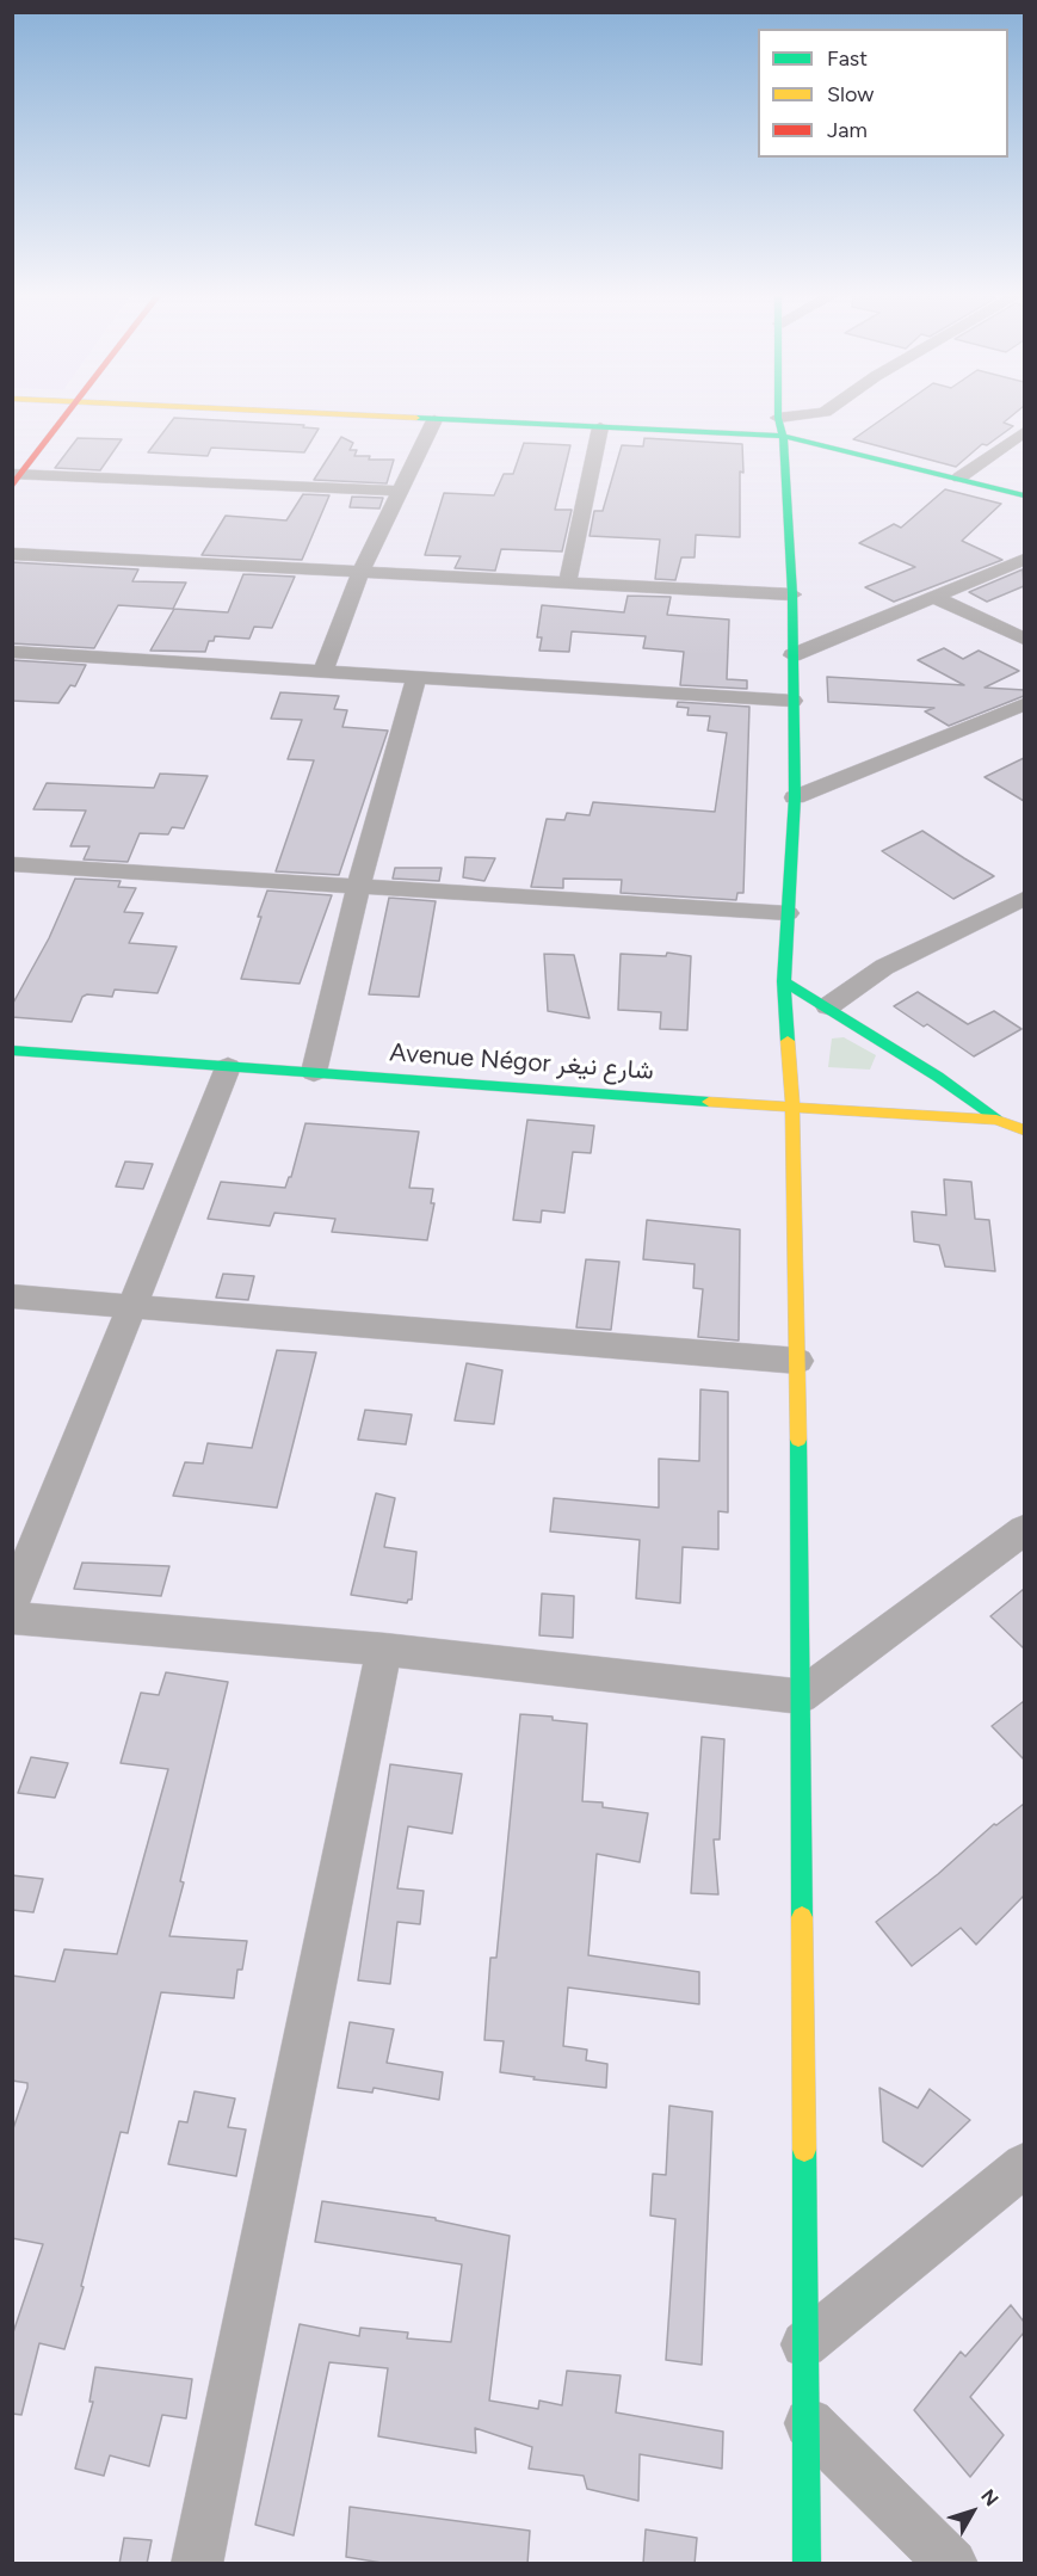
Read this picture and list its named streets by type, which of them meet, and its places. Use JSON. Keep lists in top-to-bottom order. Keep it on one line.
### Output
{"streets":{"street":["Avenue Négor شارع نيغر"]},"legend":["Fast","Slow","Jam"],"north":"top right"}
